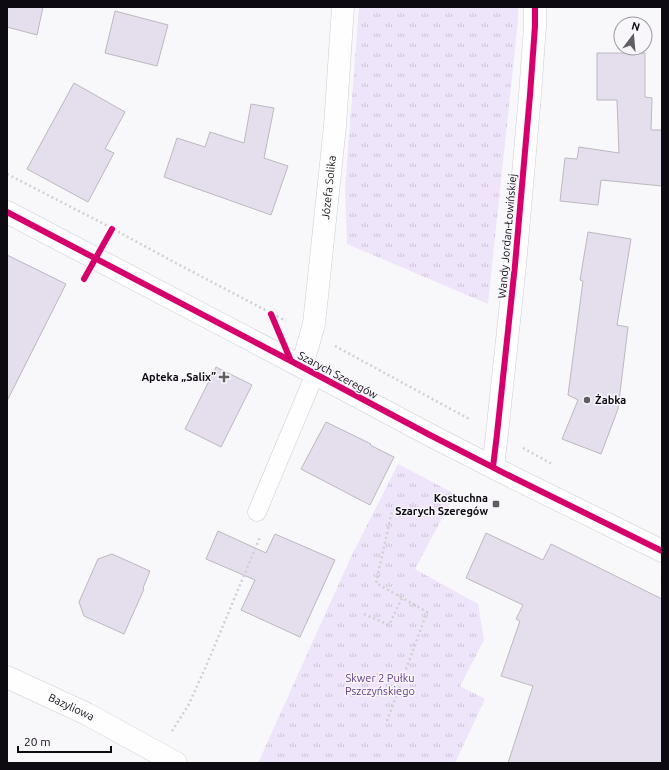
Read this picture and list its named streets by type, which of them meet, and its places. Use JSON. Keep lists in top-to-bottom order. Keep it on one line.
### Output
{"streets":{"street":["Józefa Solika","Wandy Jordan-Łowińskiej","Szarych Szeregów","Bazyliowa"]},"crossings":[["Józefa Solika","Szarych Szeregów"],["Wandy Jordan-Łowińskiej","Szarych Szeregów"]],"parks":["Skwer 2 Pułku Pszczyńskiego"],"places":{"health":["Apteka „Salix”"],"other":["Żabka"],"transit":["Kostuchna Szarych Szeregów"]},"scale_bar":"20 m","north":"top"}
